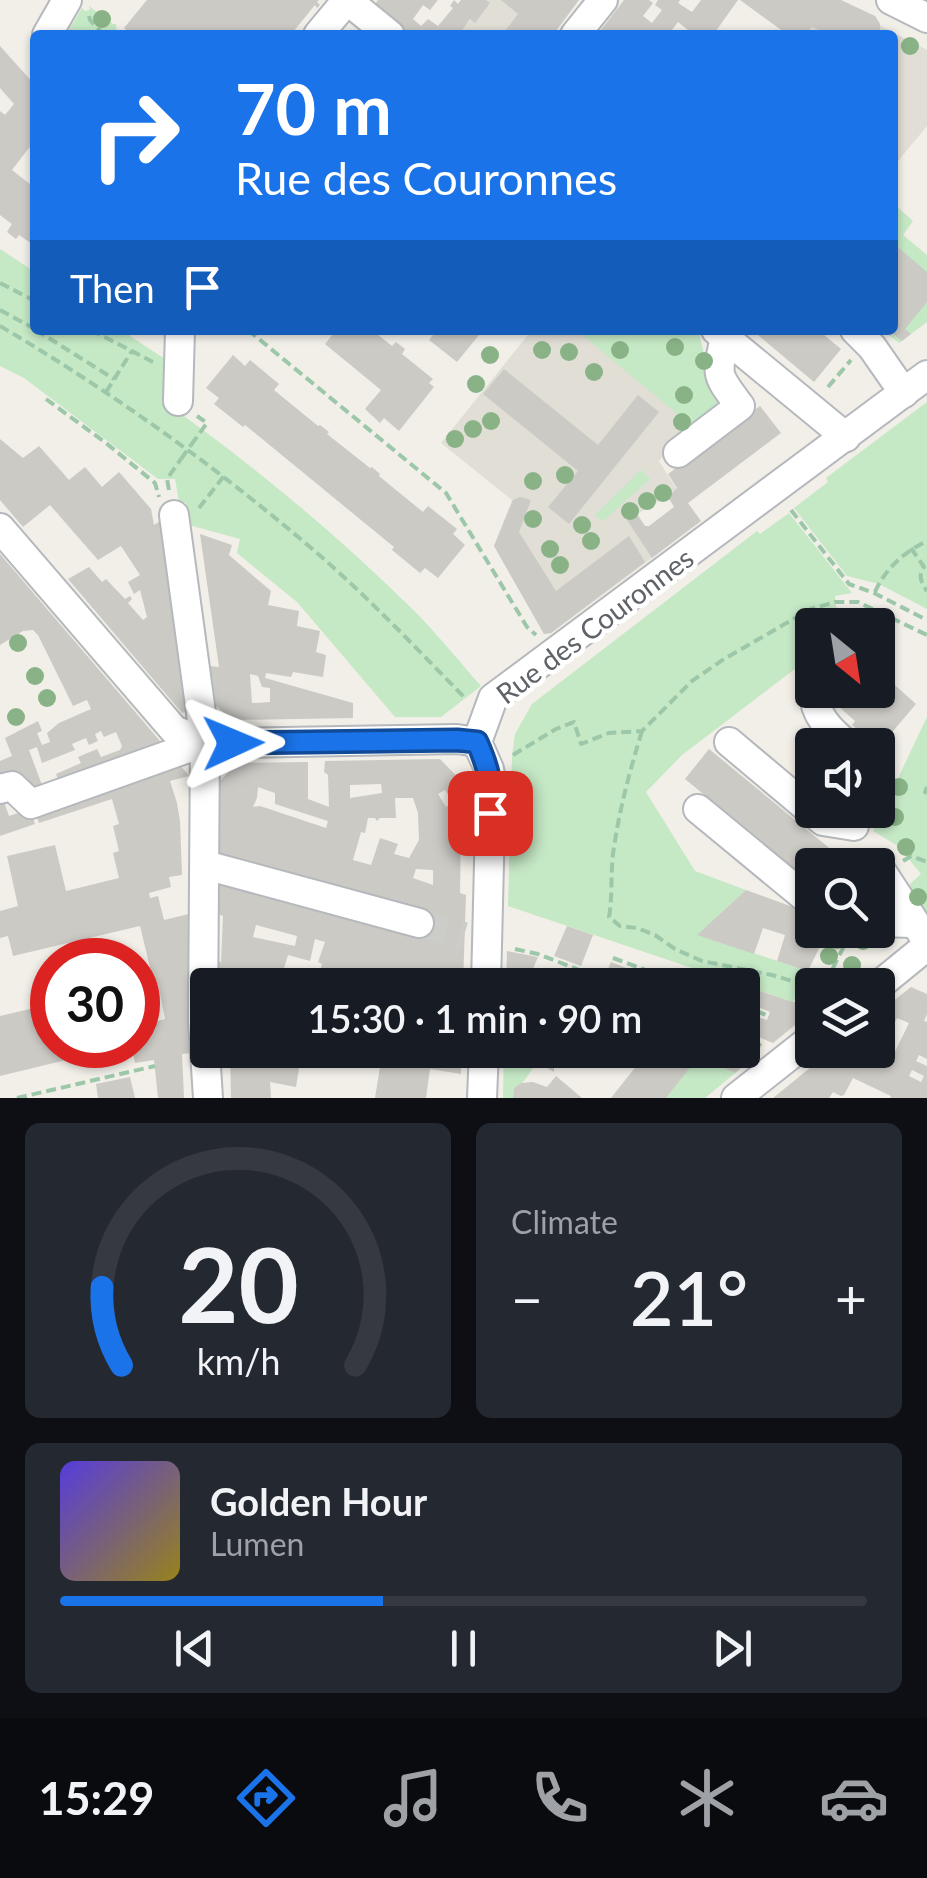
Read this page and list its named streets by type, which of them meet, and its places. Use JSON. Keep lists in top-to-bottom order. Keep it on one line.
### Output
{"streets":{"street":["Rue des Couronnes"]},"north":"bottom right","page":{"turn":["70 m","Rue des Couronnes"],"then":"Then","limit":"30","trip":"15:30 · 1 min · 90 m","tile":"Climate","heat":["−","21°","+"],"song":["Golden Hour","Lumen"],"tabs":"15:29","gauge":["20","km/h"]}}
